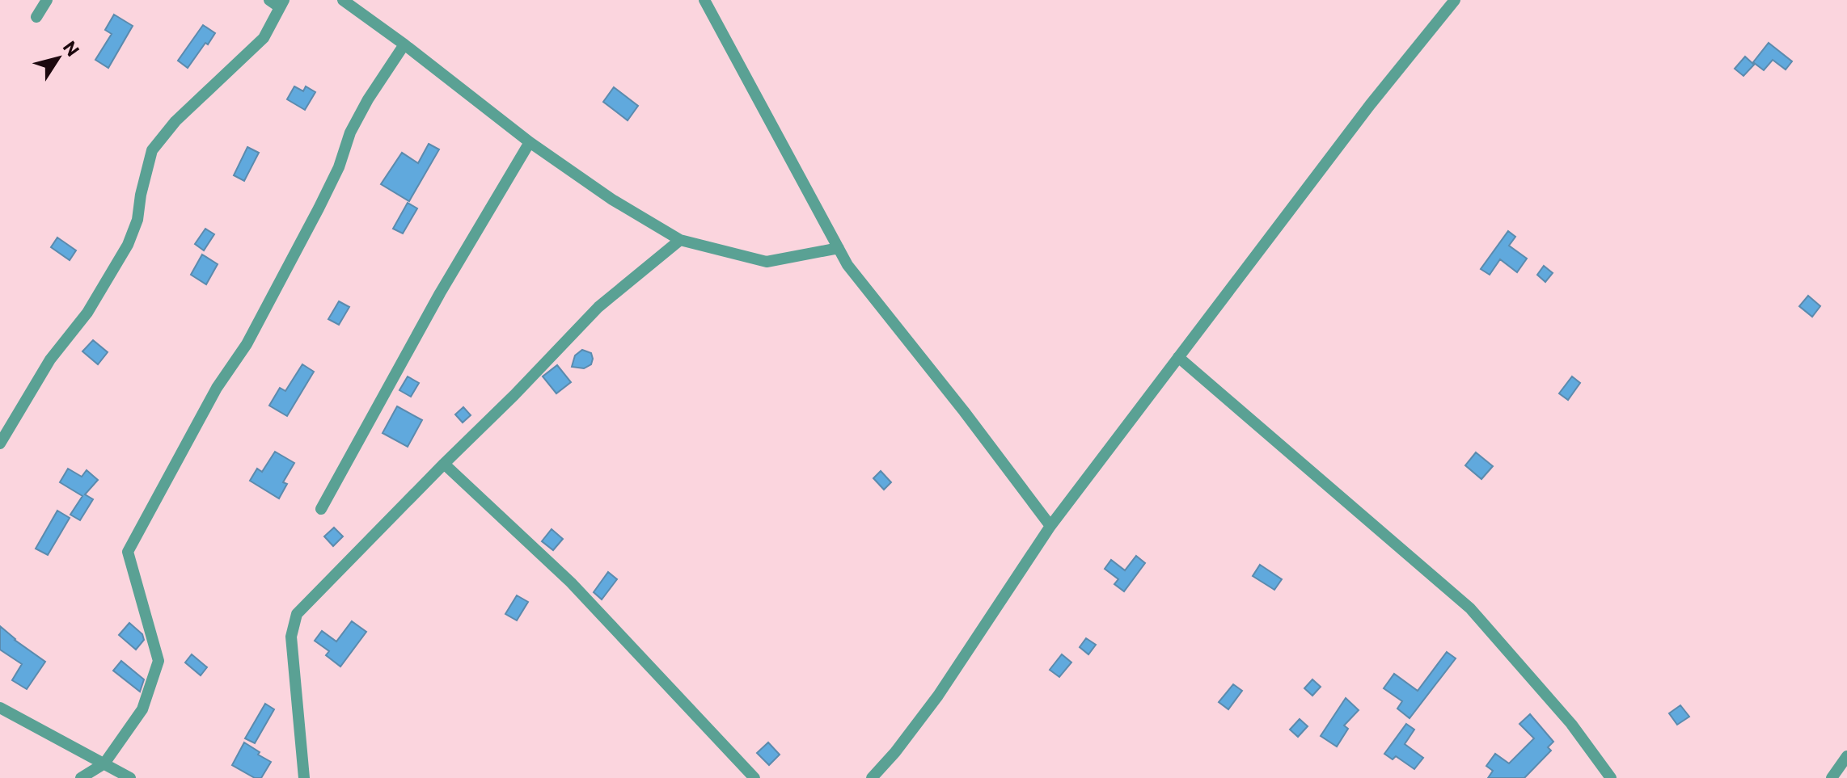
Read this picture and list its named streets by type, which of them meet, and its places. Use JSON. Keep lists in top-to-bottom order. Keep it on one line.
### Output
{"north":"top right"}
